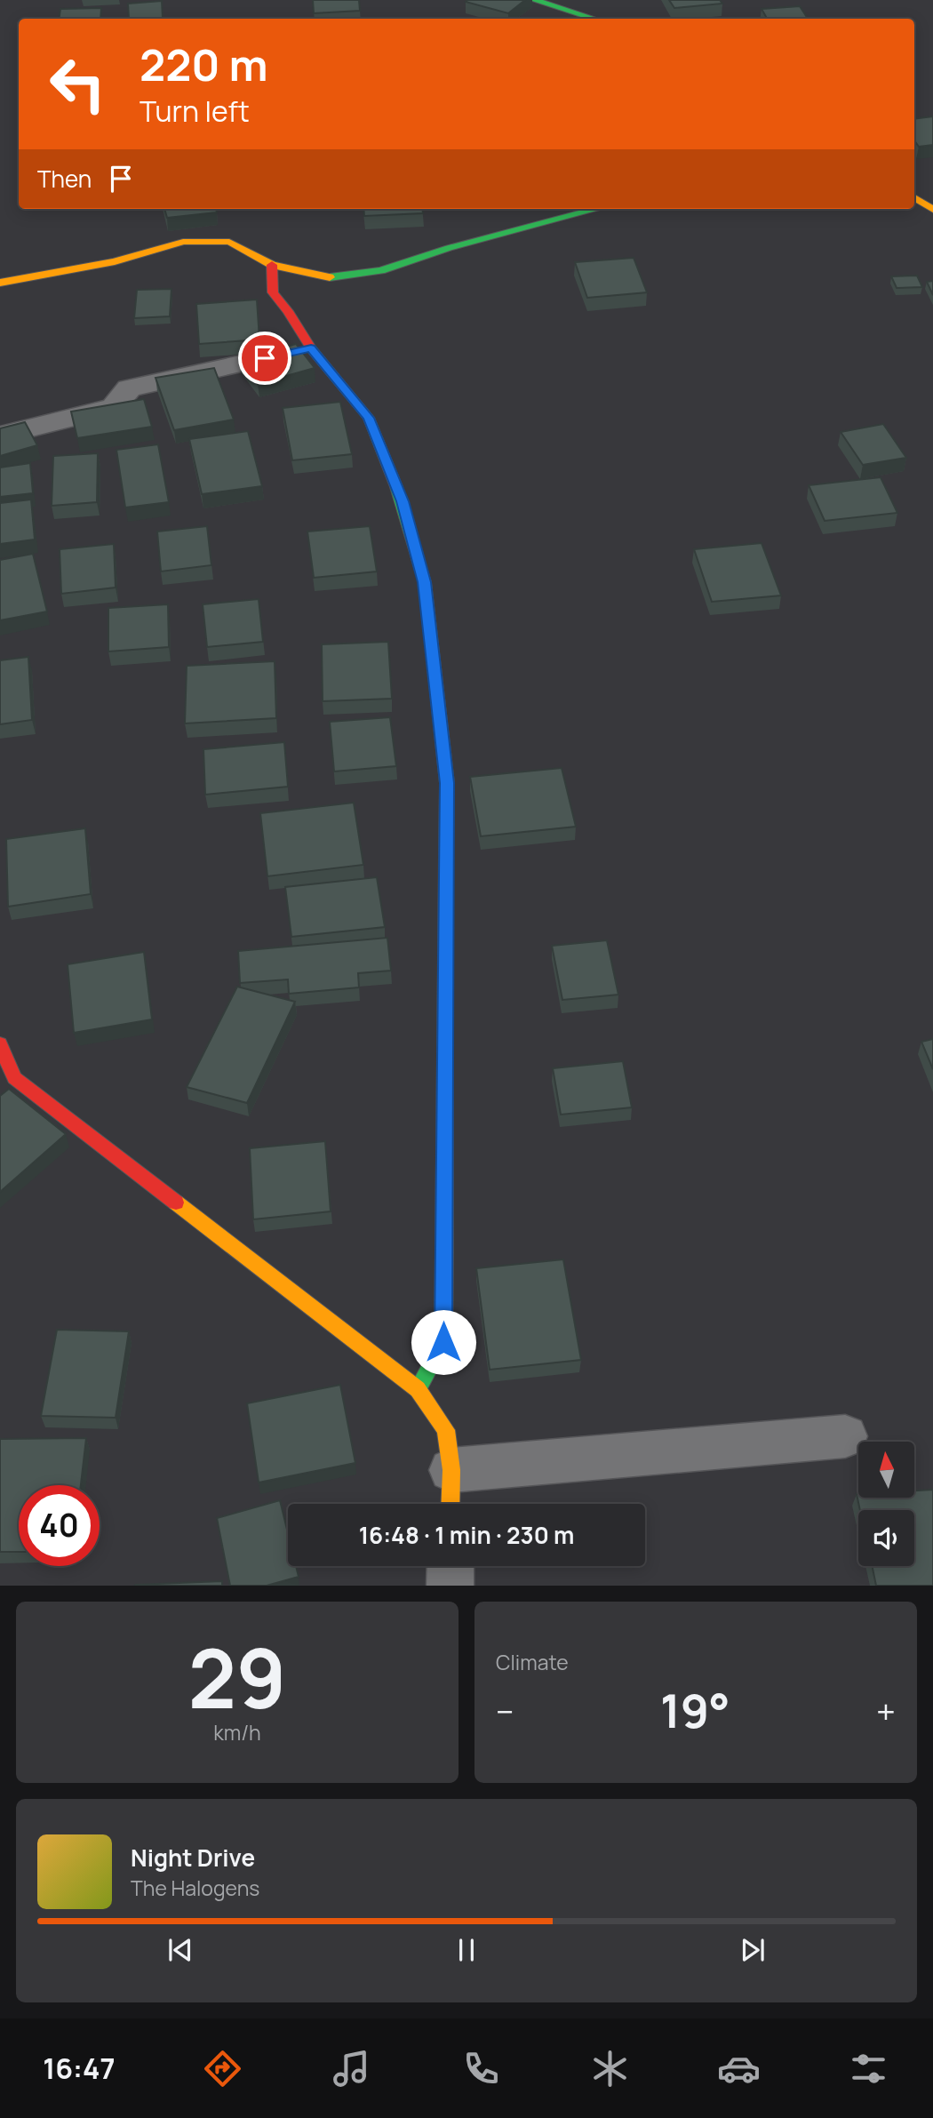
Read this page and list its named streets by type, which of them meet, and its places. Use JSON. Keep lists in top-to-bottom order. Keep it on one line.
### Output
{"north":"top","page":{"turn":["220 m","Turn left"],"then":"Then","limit":"40","trip":"16:48 · 1 min · 230 m","tile":[["29","km/h"],"Climate"],"heat":["−","19°","+"],"song":["Night Drive","The Halogens"],"tabs":"16:47"}}
